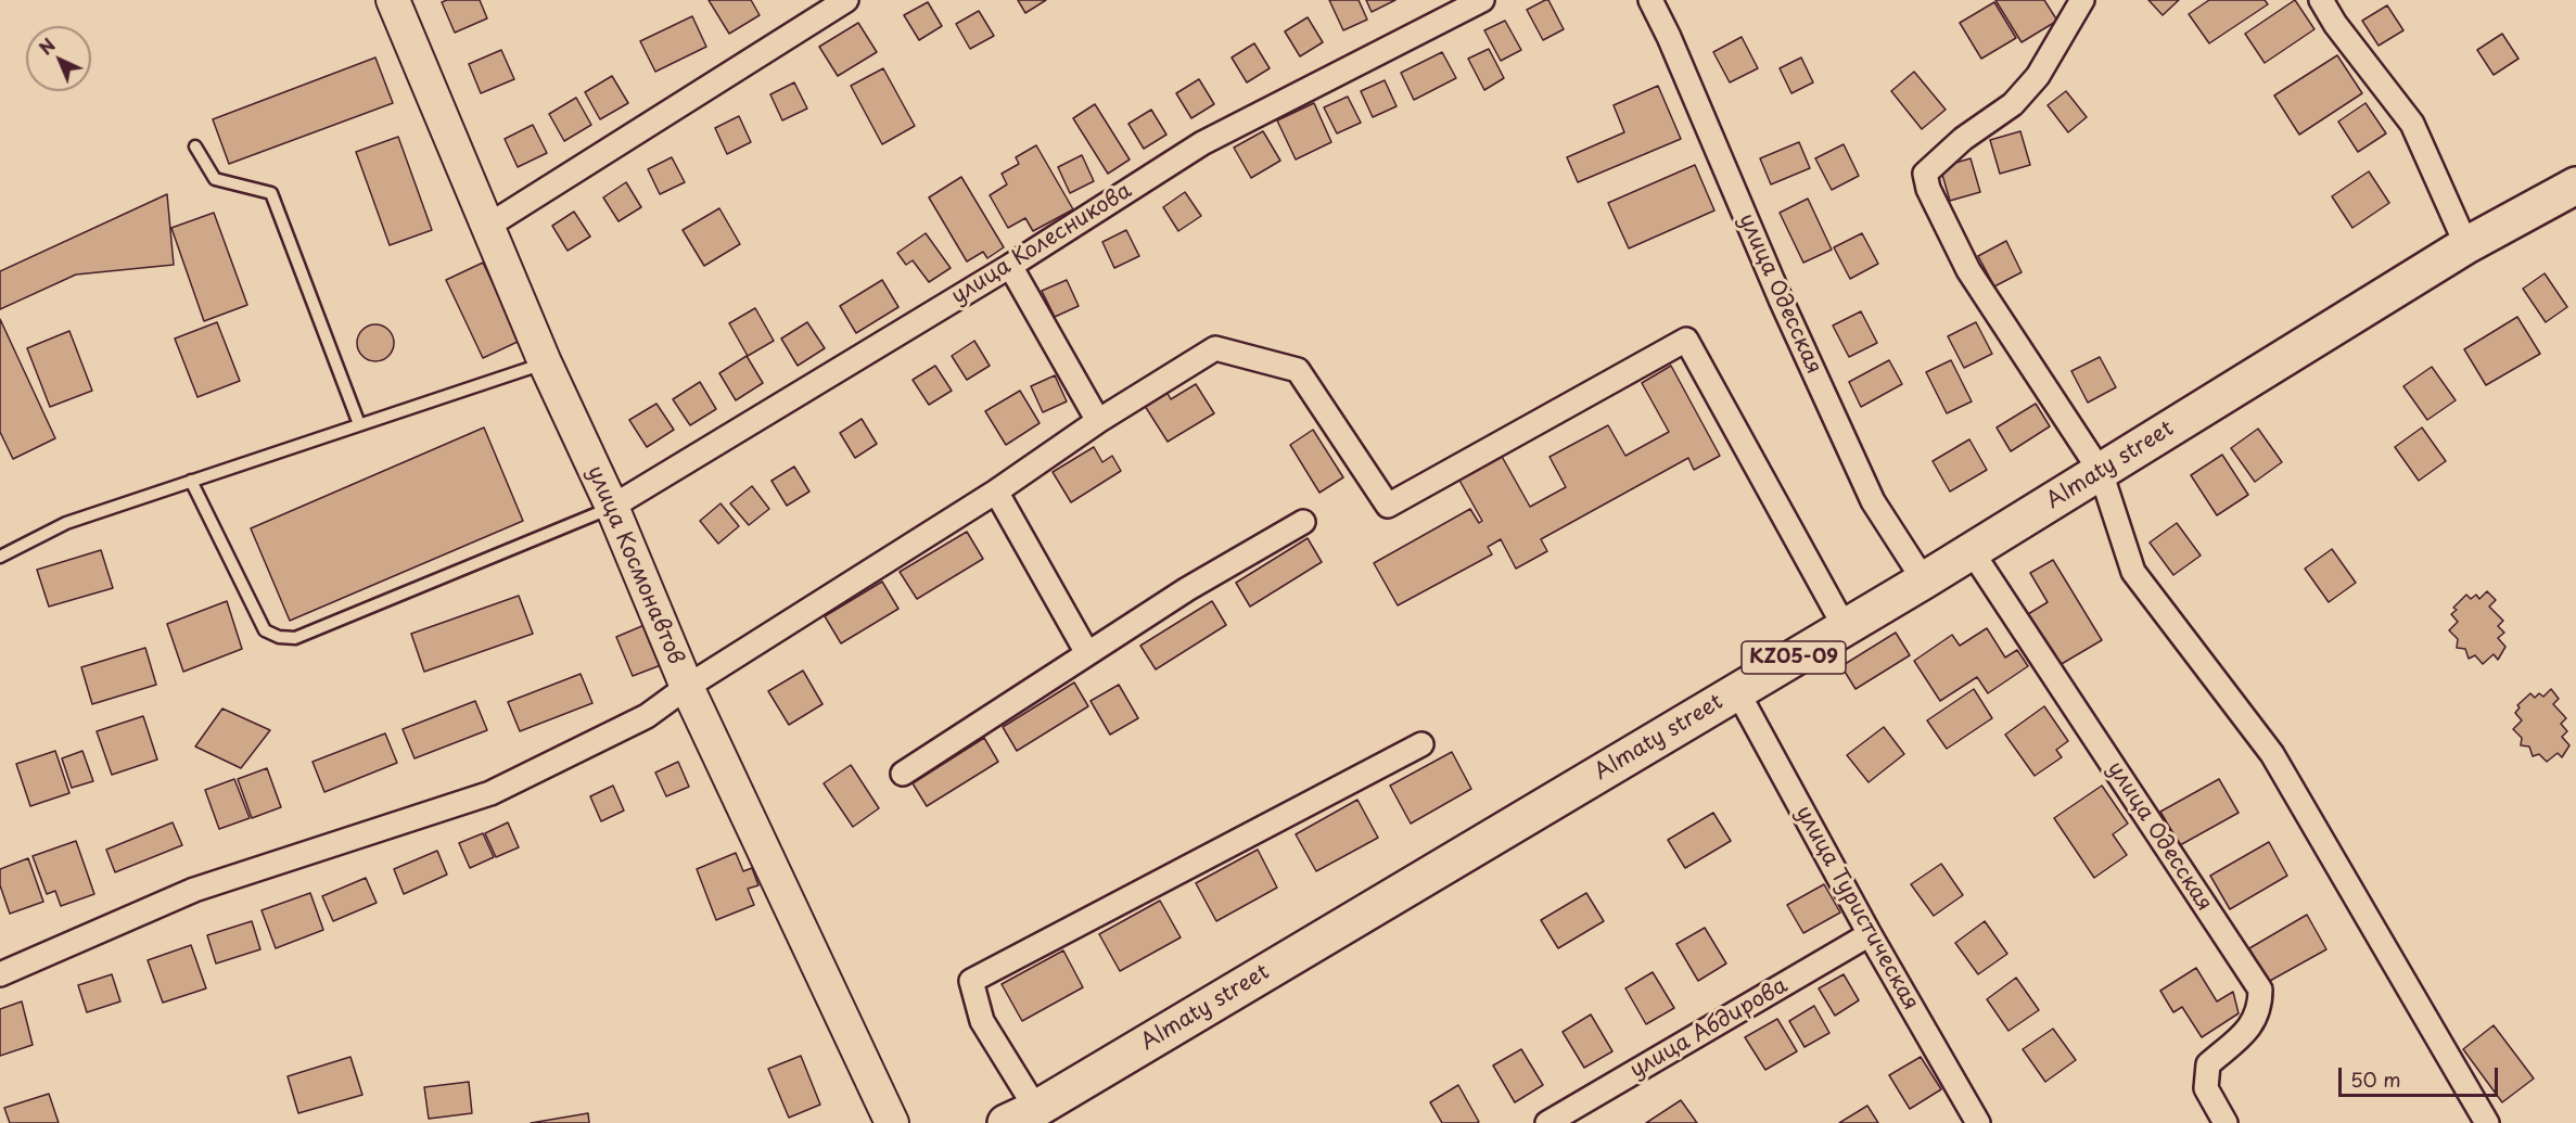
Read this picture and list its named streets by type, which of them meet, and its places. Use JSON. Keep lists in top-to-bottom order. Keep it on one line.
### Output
{"streets":{"main road":["Almaty street","улица Космонавтов","KZ05-09"],"street":["улица Колесникова","улица Одесская","улица Туристическая","улица Абдирова"]},"crossings":[["улица Колесникова","улица Космонавтов"],["улица Одесская","Almaty street"],["Almaty street","улица Туристическая"],["улица Туристическая","улица Абдирова"]],"scale_bar":"50 m","north":"top left"}
